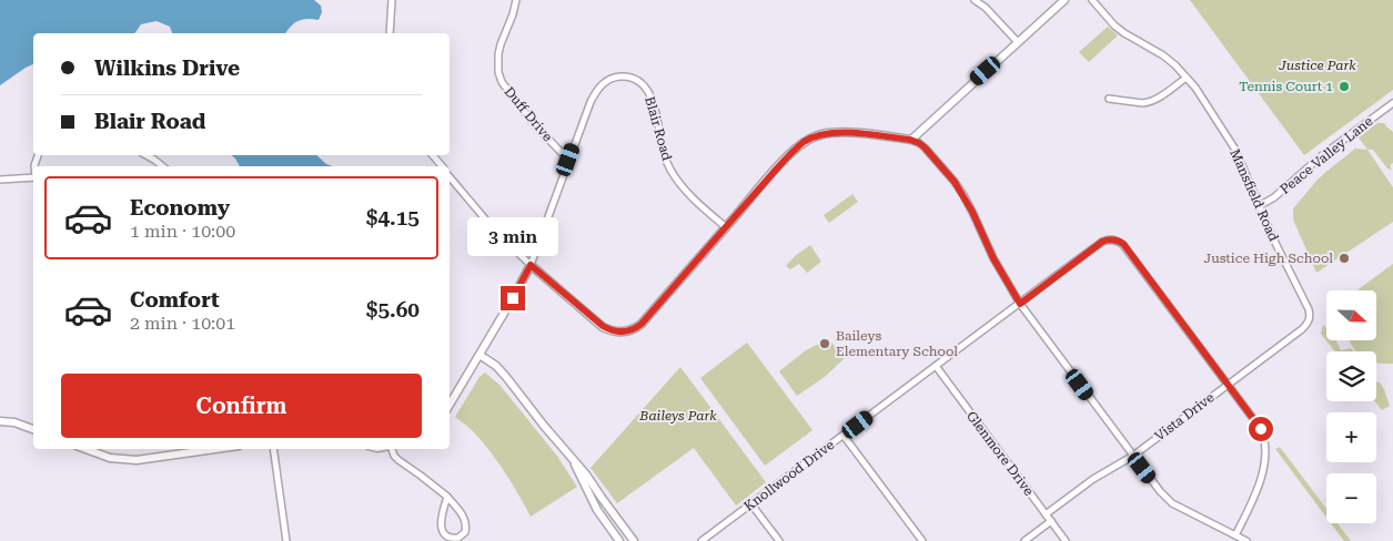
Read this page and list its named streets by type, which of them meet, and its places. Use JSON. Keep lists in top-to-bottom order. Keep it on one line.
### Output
{"streets":{"street":["Duff Drive","Blair Road","Peace Valley Lane","Mansfield Road","Vista Drive","Glenmore Drive","Knollwood Drive"]},"crossings":[["Duff Drive","Blair Road"],["Peace Valley Lane","Mansfield Road"],["Mansfield Road","Vista Drive"],["Vista Drive","Glenmore Drive"],["Vista Drive","Knollwood Drive"],["Glenmore Drive","Knollwood Drive"]],"parks":["Justice Park","Baileys Park"],"places":["Tennis Court 1","Justice High School","Baileys Elementary School"],"north":"right","page":{"banner":["Wilkins Drive","Blair Road"],"list":[{"name":"Economy","note":"1 min · 10:00","value":"$4.15"},{"name":"Comfort","note":"2 min · 10:01","value":"$5.60"}],"bubble":"3 min","map_buttons":["+","−"],"buttons":"Confirm"}}
